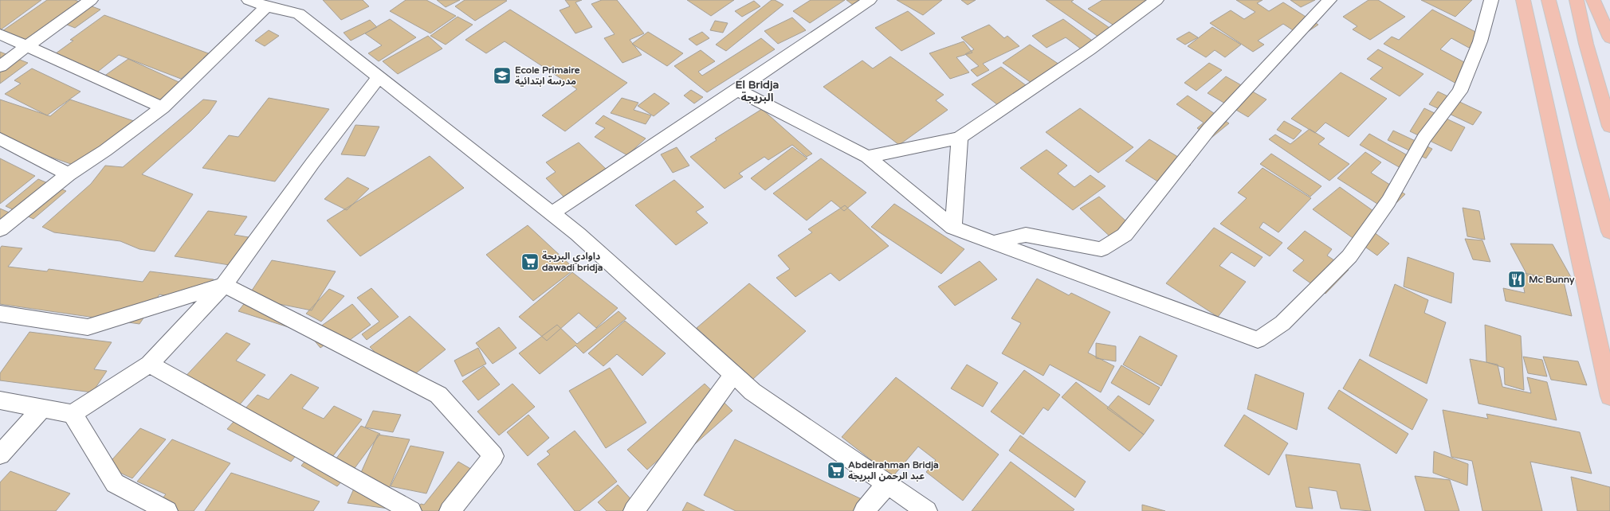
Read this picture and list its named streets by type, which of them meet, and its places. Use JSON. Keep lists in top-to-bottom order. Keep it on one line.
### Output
{"districts":["El Bridja البريجة"],"places":{"school or university":["Ecole Primaire مدرسة ابتدائية"],"supermarket":["داوادي البريجة dawadi bridja","Abdelrahman Bridja عبد الرحمن البريجة"],"restaurant":["Mc Bunny"]}}
